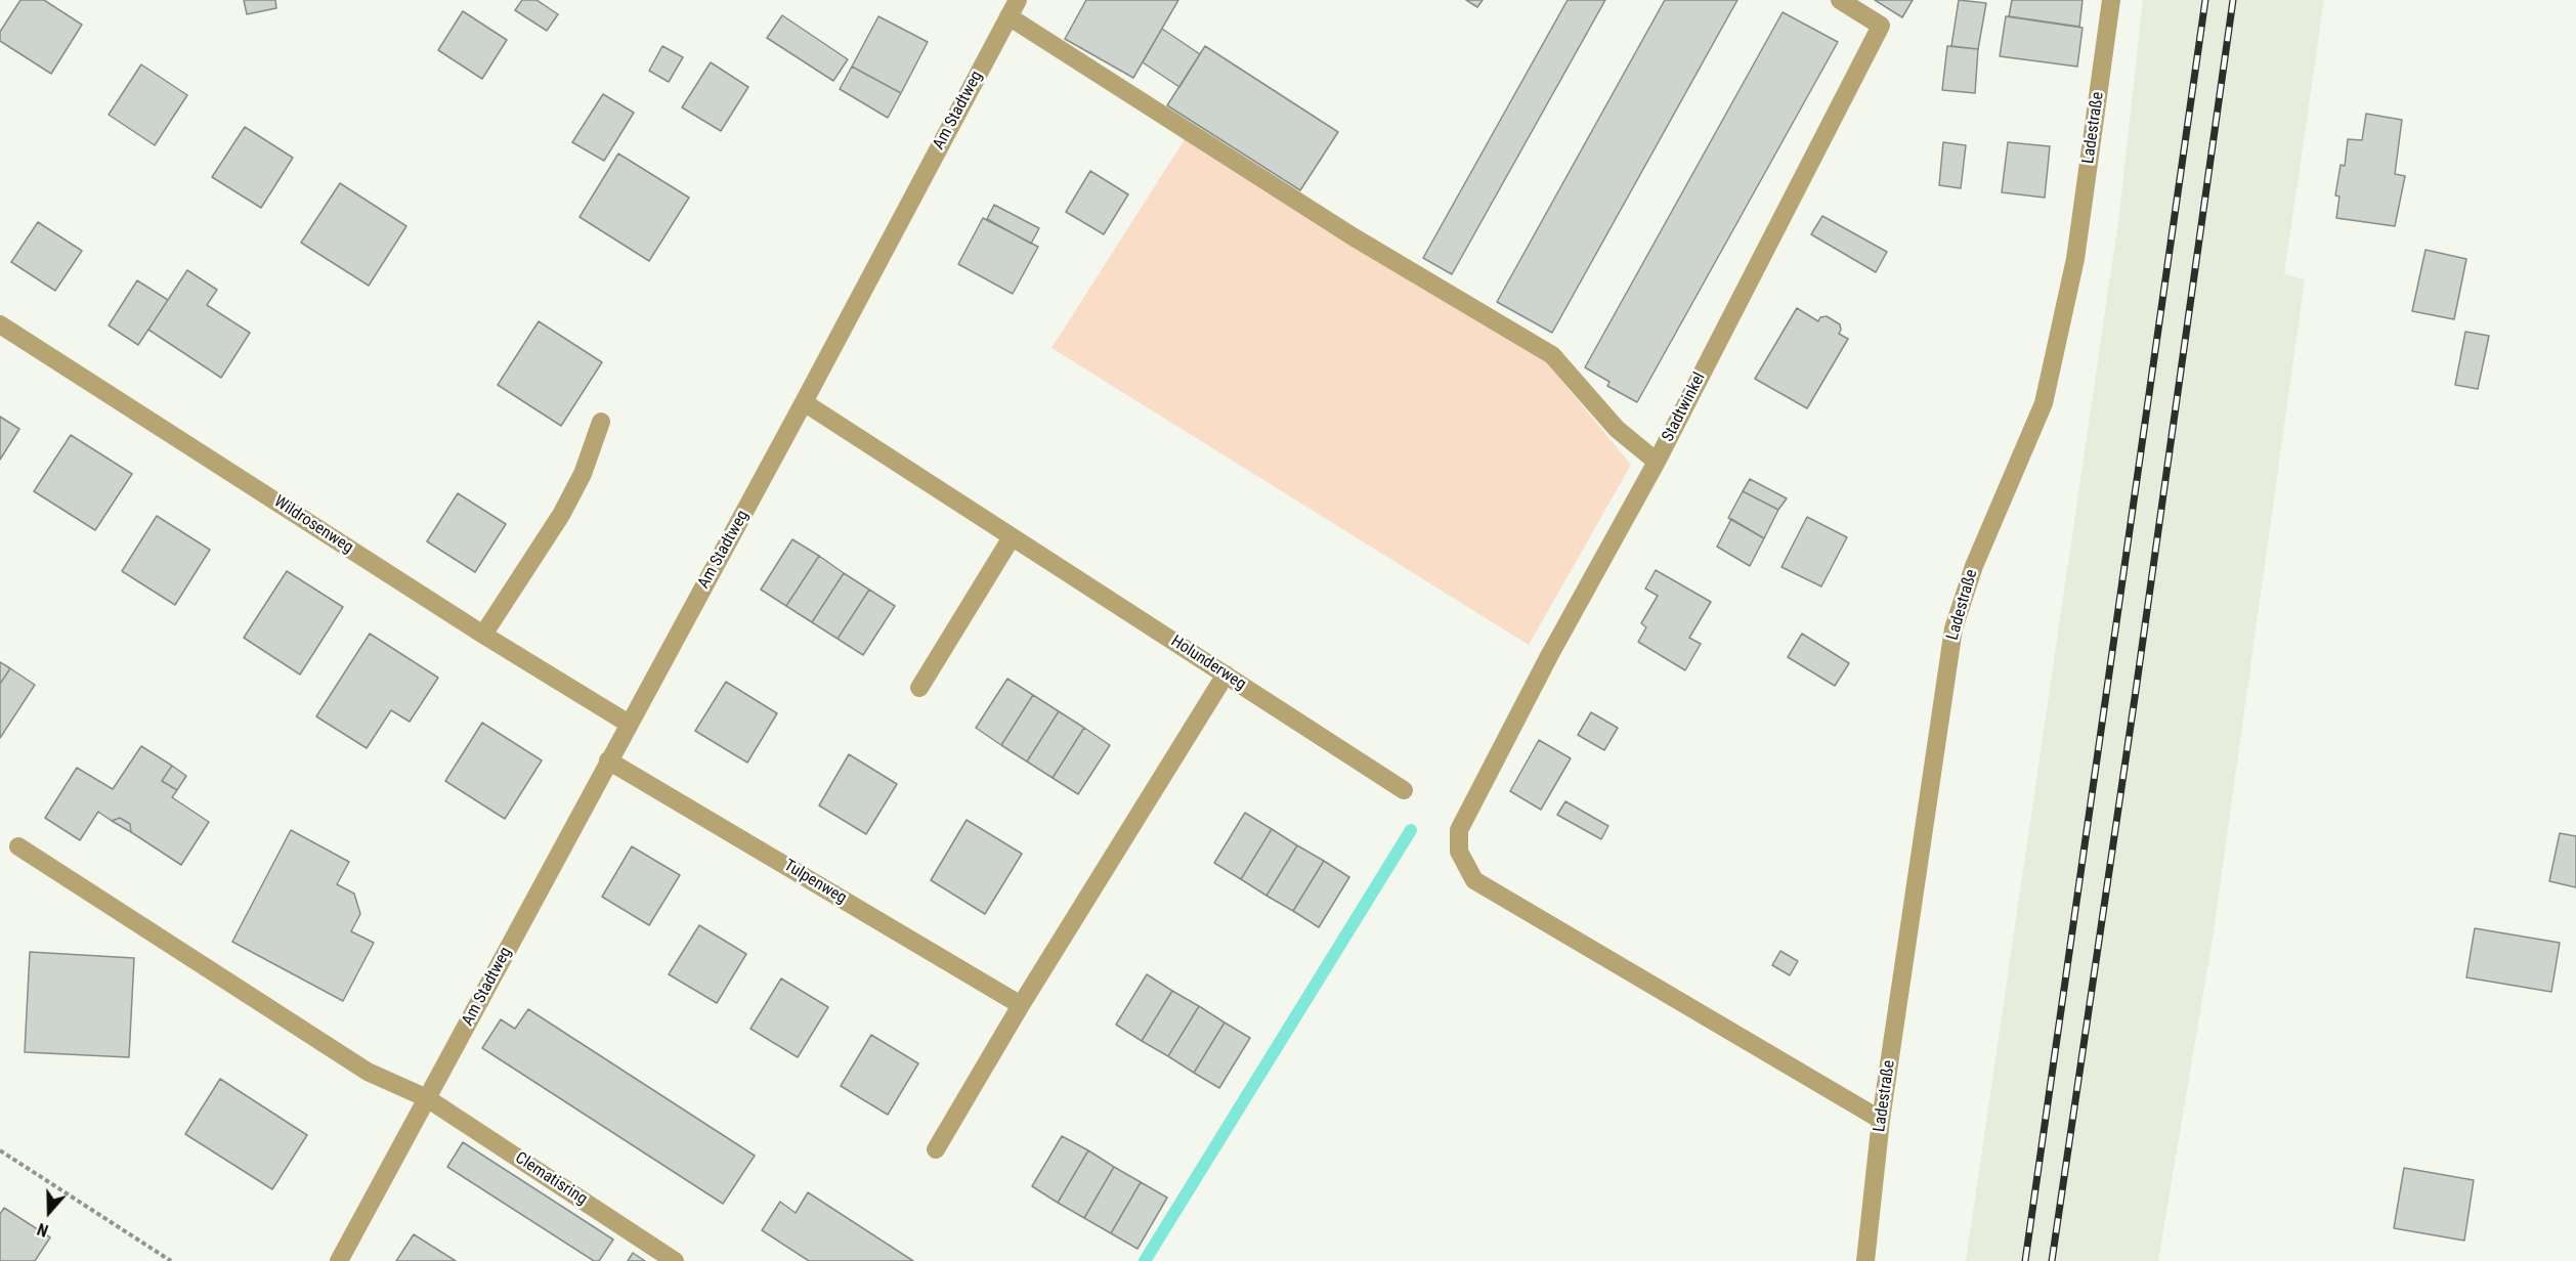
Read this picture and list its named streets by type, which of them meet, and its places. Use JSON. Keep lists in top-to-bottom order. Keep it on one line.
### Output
{"streets":{"street":["Am Stadtweg","Ladestraße","Stadtwinkel","Wildrosenweg","Holunderweg","Tulpenweg","Clematisring"]},"crossings":[["Am Stadtweg","Wildrosenweg"],["Am Stadtweg","Holunderweg"],["Am Stadtweg","Tulpenweg"],["Am Stadtweg","Clematisring"],["Ladestraße","Stadtwinkel"]],"north":"bottom"}
